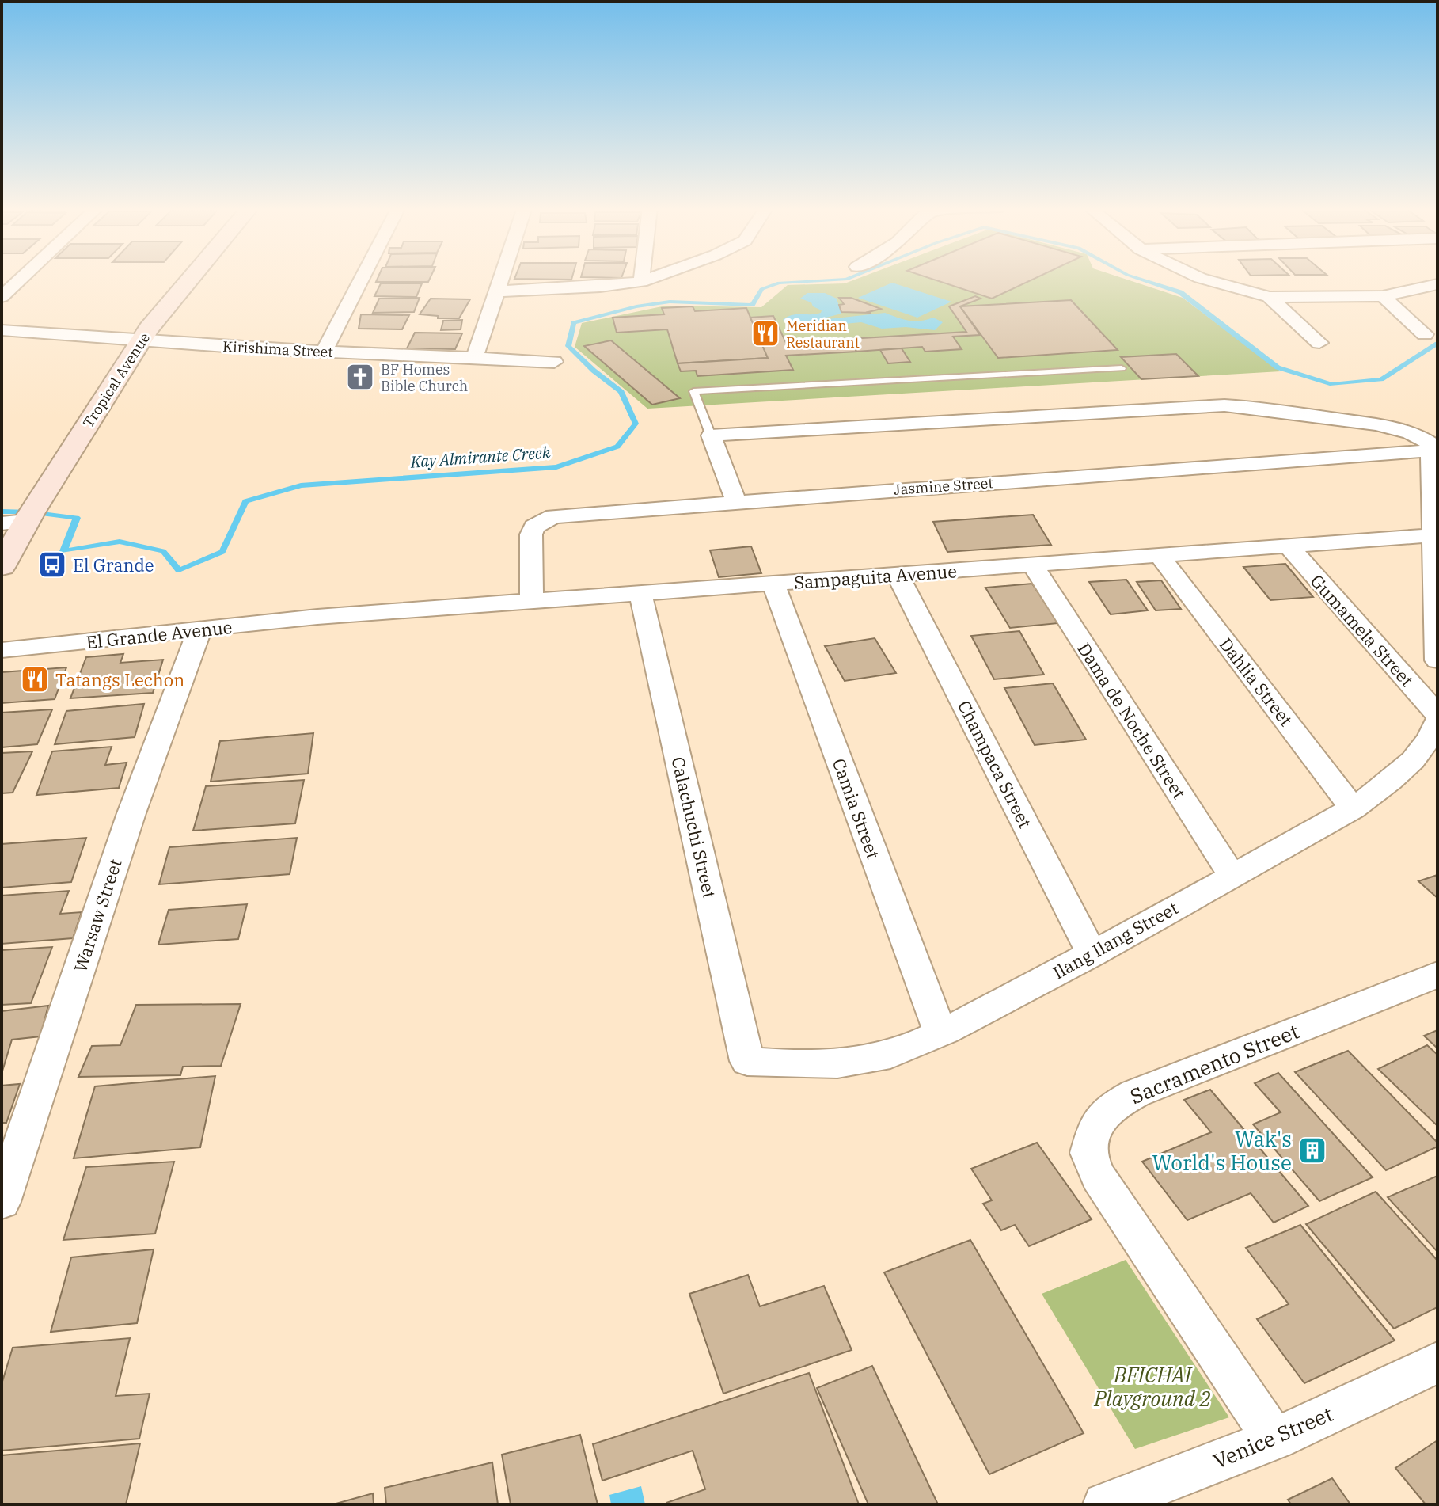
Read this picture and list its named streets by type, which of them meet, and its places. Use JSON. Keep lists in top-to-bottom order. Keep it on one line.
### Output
{"streets":{"street":["Kirishima Street","Tropical Avenue","Jasmine Street","Sampaguita Avenue","Gumamela Street","El Grande Avenue","Dahlia Street","Dama de Noche Street","Champaca Street","Camia Street","Calachuchi Street","Warsaw Street","Ilang Ilang Street","Sacramento Street","Venice Street"]},"crossings":[["Kirishima Street","Tropical Avenue"],["Jasmine Street","Sampaguita Avenue"],["Sampaguita Avenue","Gumamela Street"],["Sampaguita Avenue","El Grande Avenue"],["Sampaguita Avenue","Dahlia Street"],["Sampaguita Avenue","Dama de Noche Street"],["Sampaguita Avenue","Champaca Street"],["Sampaguita Avenue","Camia Street"],["Sampaguita Avenue","Calachuchi Street"],["El Grande Avenue","Warsaw Street"],["Dahlia Street","Ilang Ilang Street"],["Dama de Noche Street","Ilang Ilang Street"],["Champaca Street","Ilang Ilang Street"],["Camia Street","Ilang Ilang Street"],["Calachuchi Street","Ilang Ilang Street"],["Sacramento Street","Venice Street"]],"water":["Kay Almirante Creek"],"parks":["BFICHAI Playground 2"],"places":{"restaurant":["Meridian Restaurant","Tatangs Lechon"],"church":["BF Homes Bible Church"],"bus stop":["El Grande"],"building":["Wak's World's House"]}}
